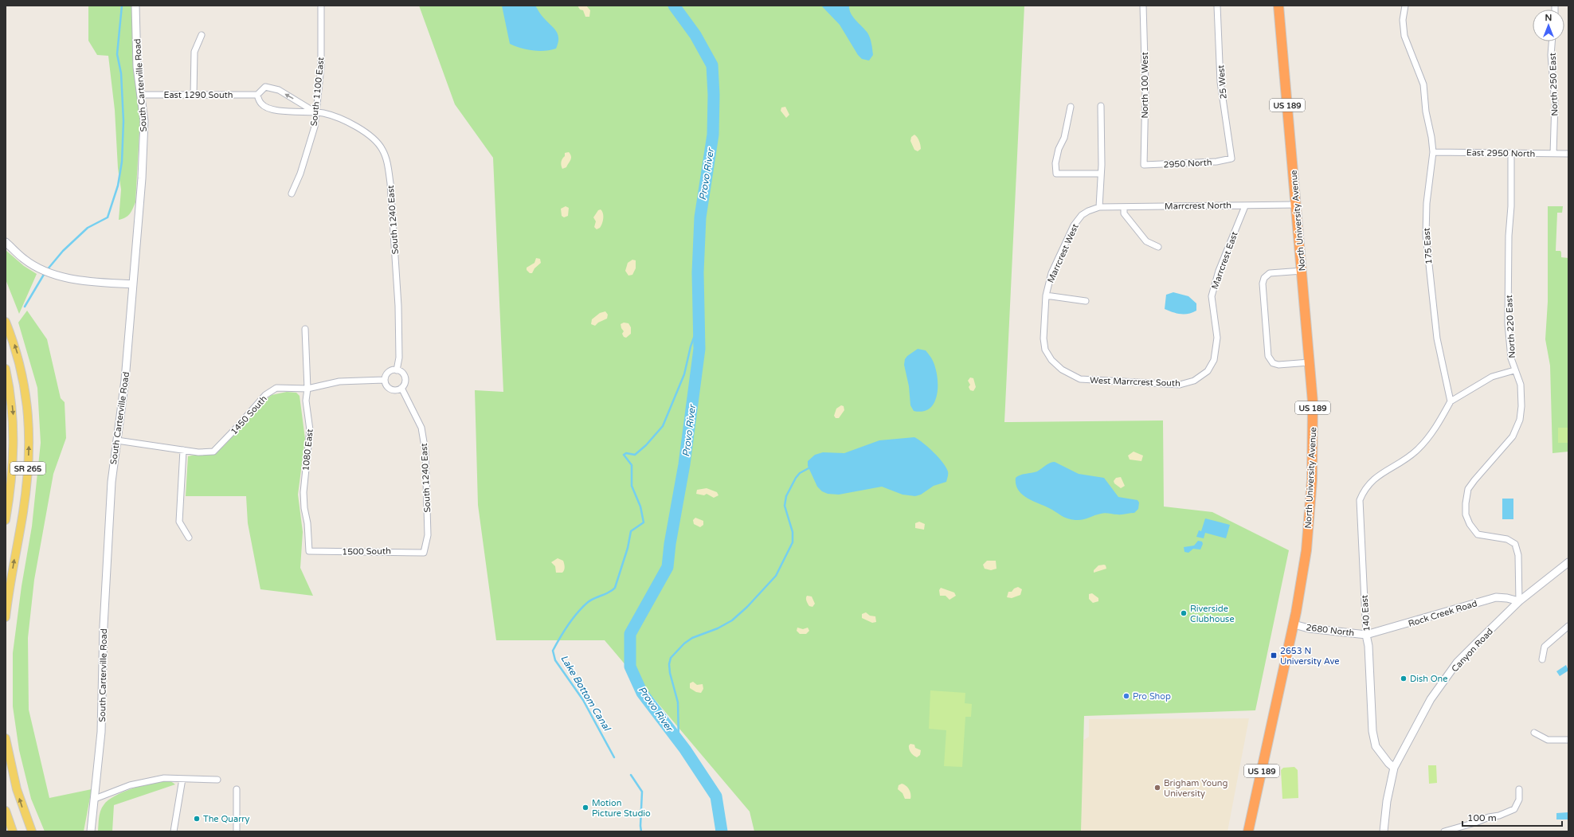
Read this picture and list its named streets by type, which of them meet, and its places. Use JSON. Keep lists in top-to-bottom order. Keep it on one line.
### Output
{"streets":{"highway":["US 189","North University Avenue"],"main road":["SR 265"],"street":["25 West","North 250 East","South Carterville Road","North 100 West","South 1100 East","East 1290 South","East 2950 North","2950 North","Marrcrest North","South 1240 East","175 East","Marrcrest West","Marrcrest East","North 220 East","West Marrcrest South","1450 South","1080 East","1500 South","140 East","Rock Creek Road","2680 North","Canyon Road"]},"crossings":[["25 West","2950 North"],["North 250 East","East 2950 North"],["South Carterville Road","East 1290 South"],["South Carterville Road","1450 South"],["North 100 West","2950 North"],["South 1100 East","South 1240 East"],["East 2950 North","175 East"],["East 2950 North","North 220 East"],["Marrcrest North","North University Avenue"],["Marrcrest North","Marrcrest West"],["Marrcrest North","Marrcrest East"],["South 1240 East","1450 South"],["South 1240 East","1500 South"],["North University Avenue","2680 North"],["175 East","140 East"],["Marrcrest West","West Marrcrest South"],["Marrcrest East","West Marrcrest South"],["North 220 East","Rock Creek Road"],["North 220 East","Canyon Road"],["1450 South","1080 East"],["1080 East","1500 South"],["140 East","Rock Creek Road"],["140 East","2680 North"],["140 East","Canyon Road"],["Rock Creek Road","2680 North"],["Rock Creek Road","Canyon Road"]],"water":["Provo River","Lake Bottom Canal"],"places":{"other":["Riverside Clubhouse","Dish One","Pro Shop","Brigham Young University","Motion Picture Studio","The Quarry"],"transit":["2653 N University Ave"]},"scale_bar":"100 m","north":"top"}
